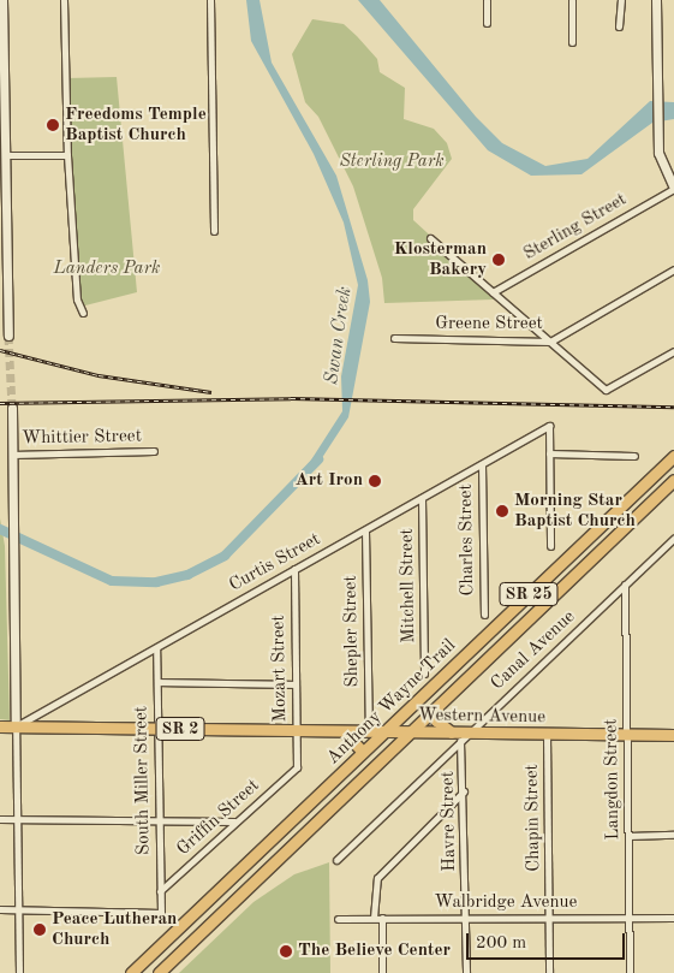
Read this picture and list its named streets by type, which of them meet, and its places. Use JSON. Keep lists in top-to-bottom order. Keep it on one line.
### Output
{"streets":{"main road":["SR 25","Anthony Wayne Trail","Western Avenue","SR 2"],"street":["Sterling Street","Greene Street","Whittier Street","Charles Street","Curtis Street","Mitchell Street","Shepler Street","Canal Avenue","Mozart Street","Langdon Street","South Miller Street","Griffin Street","Chapin Street","Havre Street","Walbridge Avenue"]},"crossings":[["Charles Street","Curtis Street"],["Curtis Street","Mitchell Street"],["Curtis Street","Shepler Street"],["Curtis Street","Mozart Street"],["Curtis Street","Western Avenue"],["Curtis Street","South Miller Street"],["Shepler Street","Western Avenue"],["Canal Avenue","Western Avenue"],["Canal Avenue","Langdon Street"],["Canal Avenue","Havre Street"],["Mozart Street","Western Avenue"],["Mozart Street","Griffin Street"],["Anthony Wayne Trail","Western Avenue"],["Western Avenue","Langdon Street"],["Western Avenue","South Miller Street"],["Western Avenue","Chapin Street"],["Western Avenue","Havre Street"],["Langdon Street","Walbridge Avenue"],["South Miller Street","Griffin Street"],["Chapin Street","Walbridge Avenue"],["Havre Street","Walbridge Avenue"]],"water":["Swan Creek"],"parks":["Sterling Park","Landers Park"],"places":["Freedoms Temple Baptist Church","Klosterman Bakery","Art Iron","Morning Star Baptist Church","Peace Lutheran Church","The Believe Center"],"scale_bar":"200 m"}
